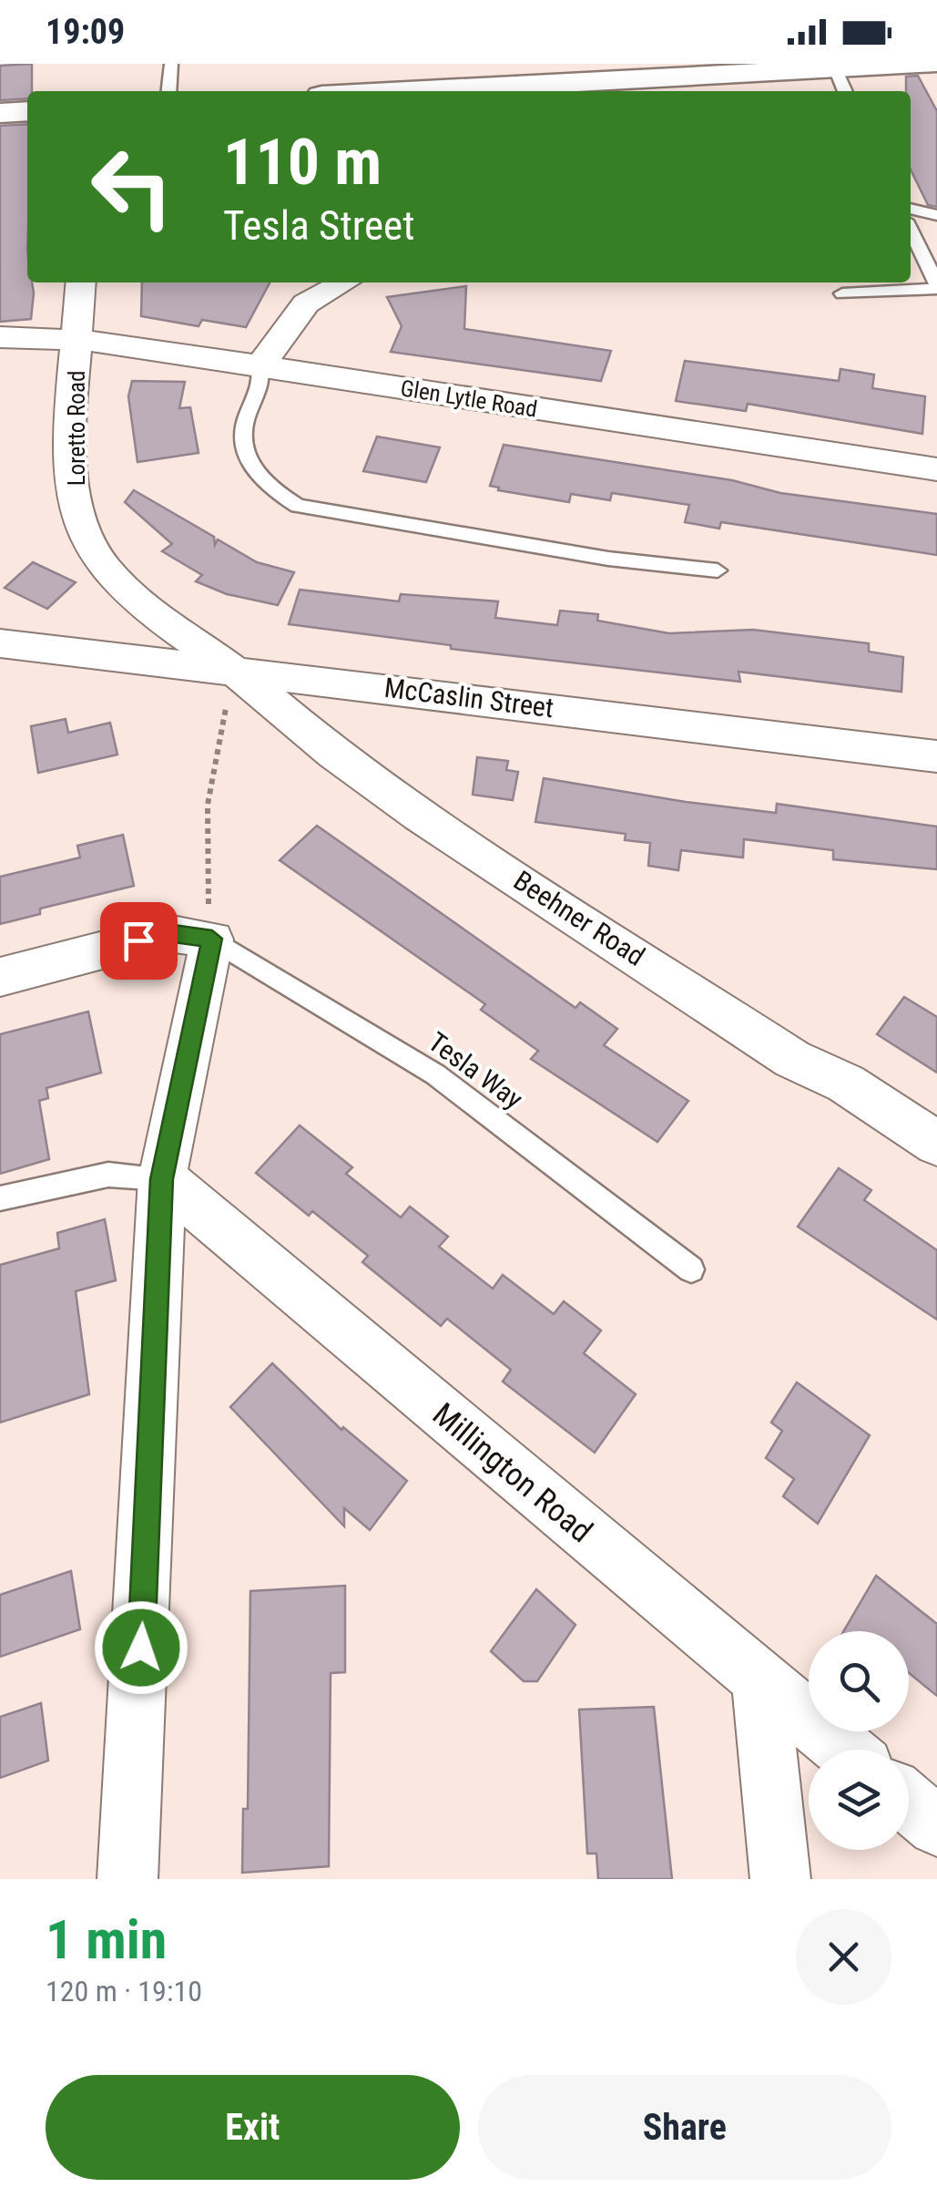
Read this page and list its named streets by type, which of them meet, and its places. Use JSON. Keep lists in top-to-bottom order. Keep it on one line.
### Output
{"streets":{"street":["Glen Lytle Road","Loretto Road","McCaslin Street","Beehner Road","Millington Road"],"lane":["Tesla Way"]},"crossings":[["Glen Lytle Road","Loretto Road"],["Loretto Road","McCaslin Street"],["Loretto Road","Beehner Road"],["McCaslin Street","Beehner Road"]],"page":{"status":"19:09","turn":["110 m","Tesla Street"],"heading":["1 min","120 m · 19:10"],"buttons":["Exit","Share"]}}
